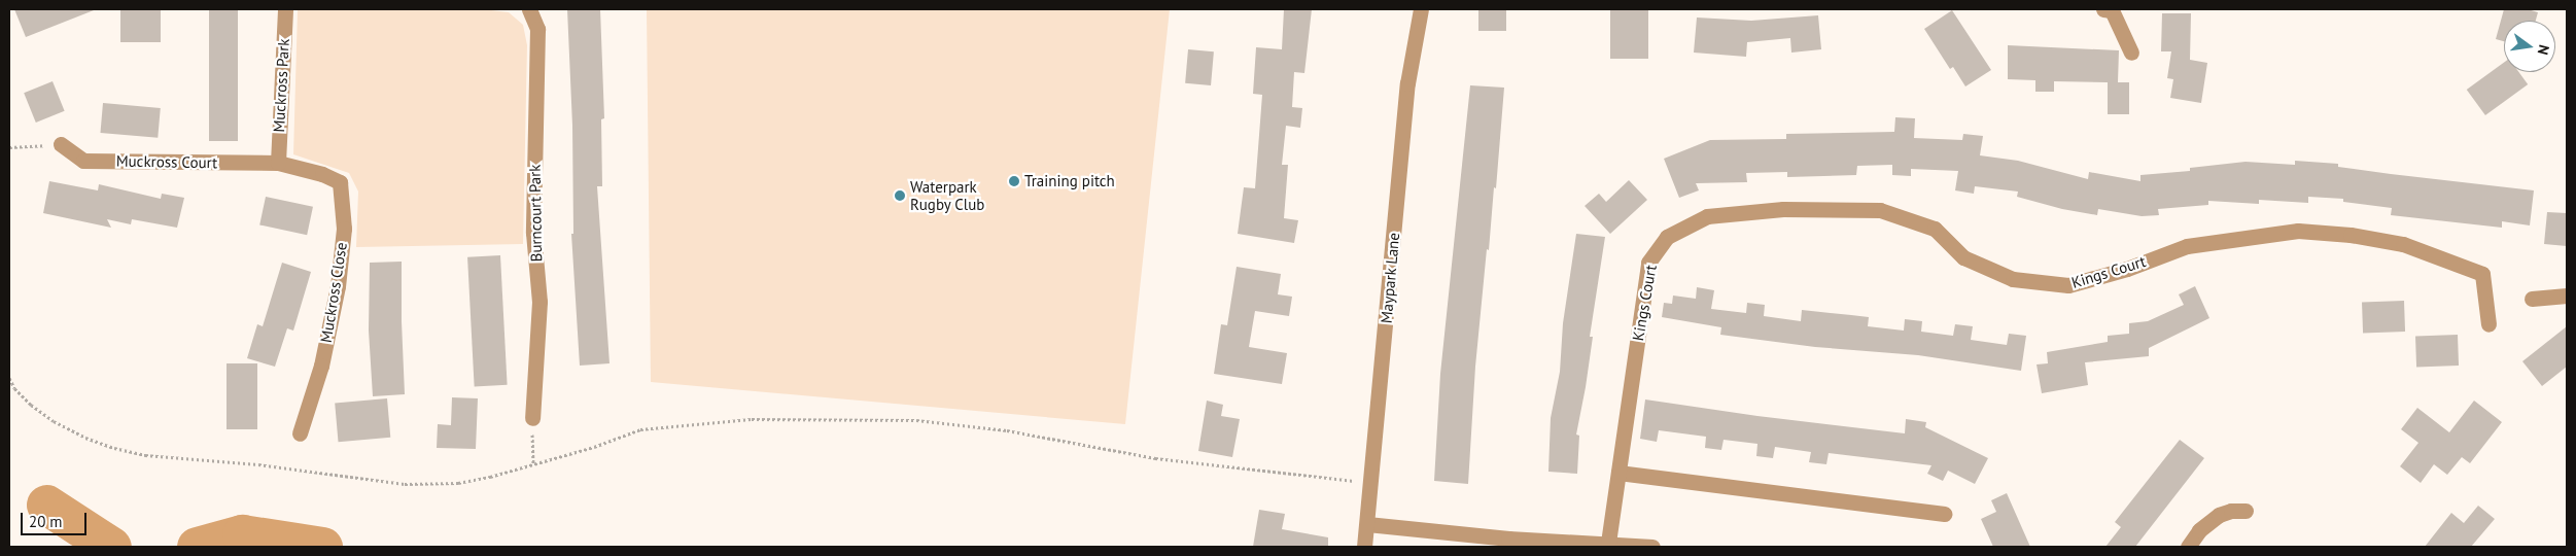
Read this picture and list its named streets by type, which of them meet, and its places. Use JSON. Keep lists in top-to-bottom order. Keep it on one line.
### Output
{"streets":{"street":["Muckross Park","Muckross Court","Burncourt Park","Kings Court","Maypark Lane","Muckross Close"]},"crossings":[["Muckross Park","Muckross Court"],["Muckross Park","Muckross Close"],["Muckross Court","Muckross Close"]],"places":["Training pitch","Waterpark Rugby Club"],"scale_bar":"20 m","north":"right"}
